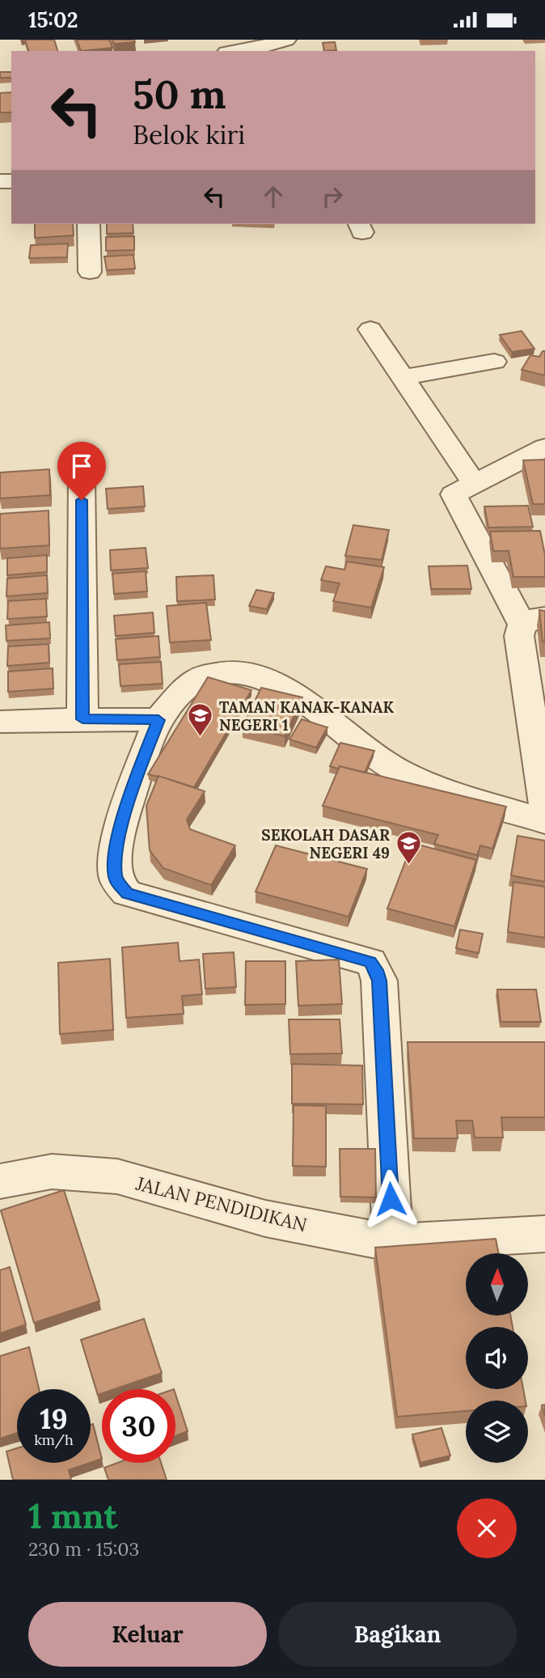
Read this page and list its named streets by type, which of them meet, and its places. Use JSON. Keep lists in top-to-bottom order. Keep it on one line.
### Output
{"streets":{"street":["JALAN PENDIDIKAN"]},"places":{"school or university":["TAMAN KANAK-KANAK NEGERI 1","SEKOLAH DASAR NEGERI 49"]},"north":"top","page":{"status":"15:02","turn":["50 m","Belok kiri"],"speed":"19 km/h","limit":"30","heading":["1 mnt","230 m · 15:03"],"buttons":["Keluar","Bagikan"]}}
